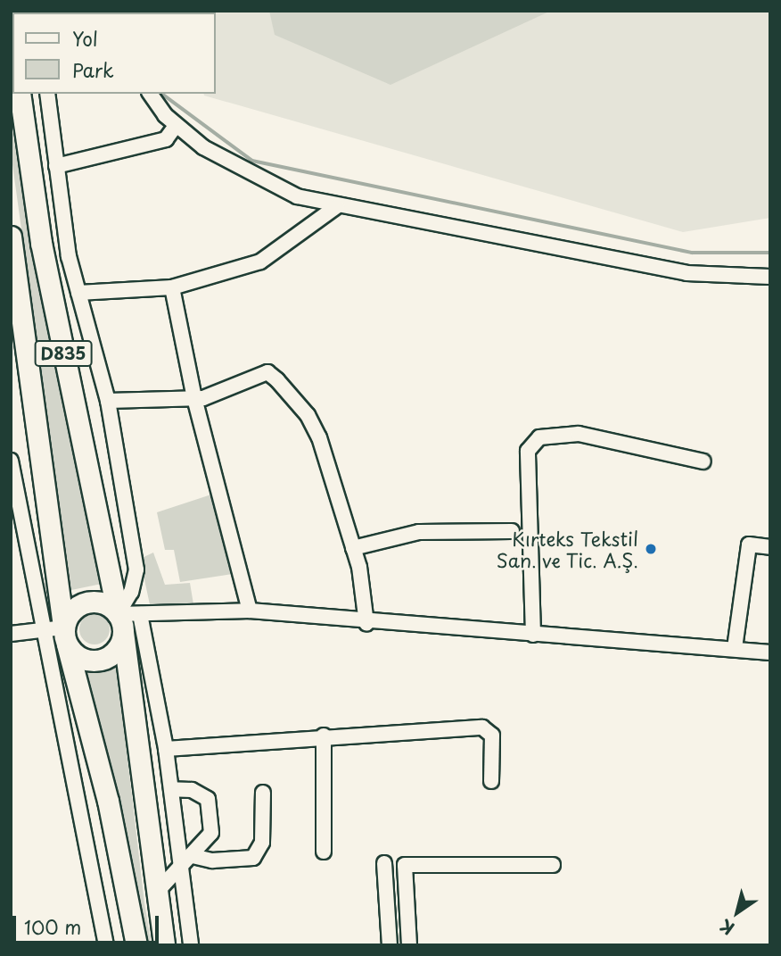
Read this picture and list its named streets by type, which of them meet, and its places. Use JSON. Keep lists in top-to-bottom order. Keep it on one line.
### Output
{"streets":{"highway":["D835"]},"places":["Kırteks Tekstil San. ve Tic. A.Ş."],"legend":["Yol","Park"],"scale_bar":"100 m","north":"bottom left"}
